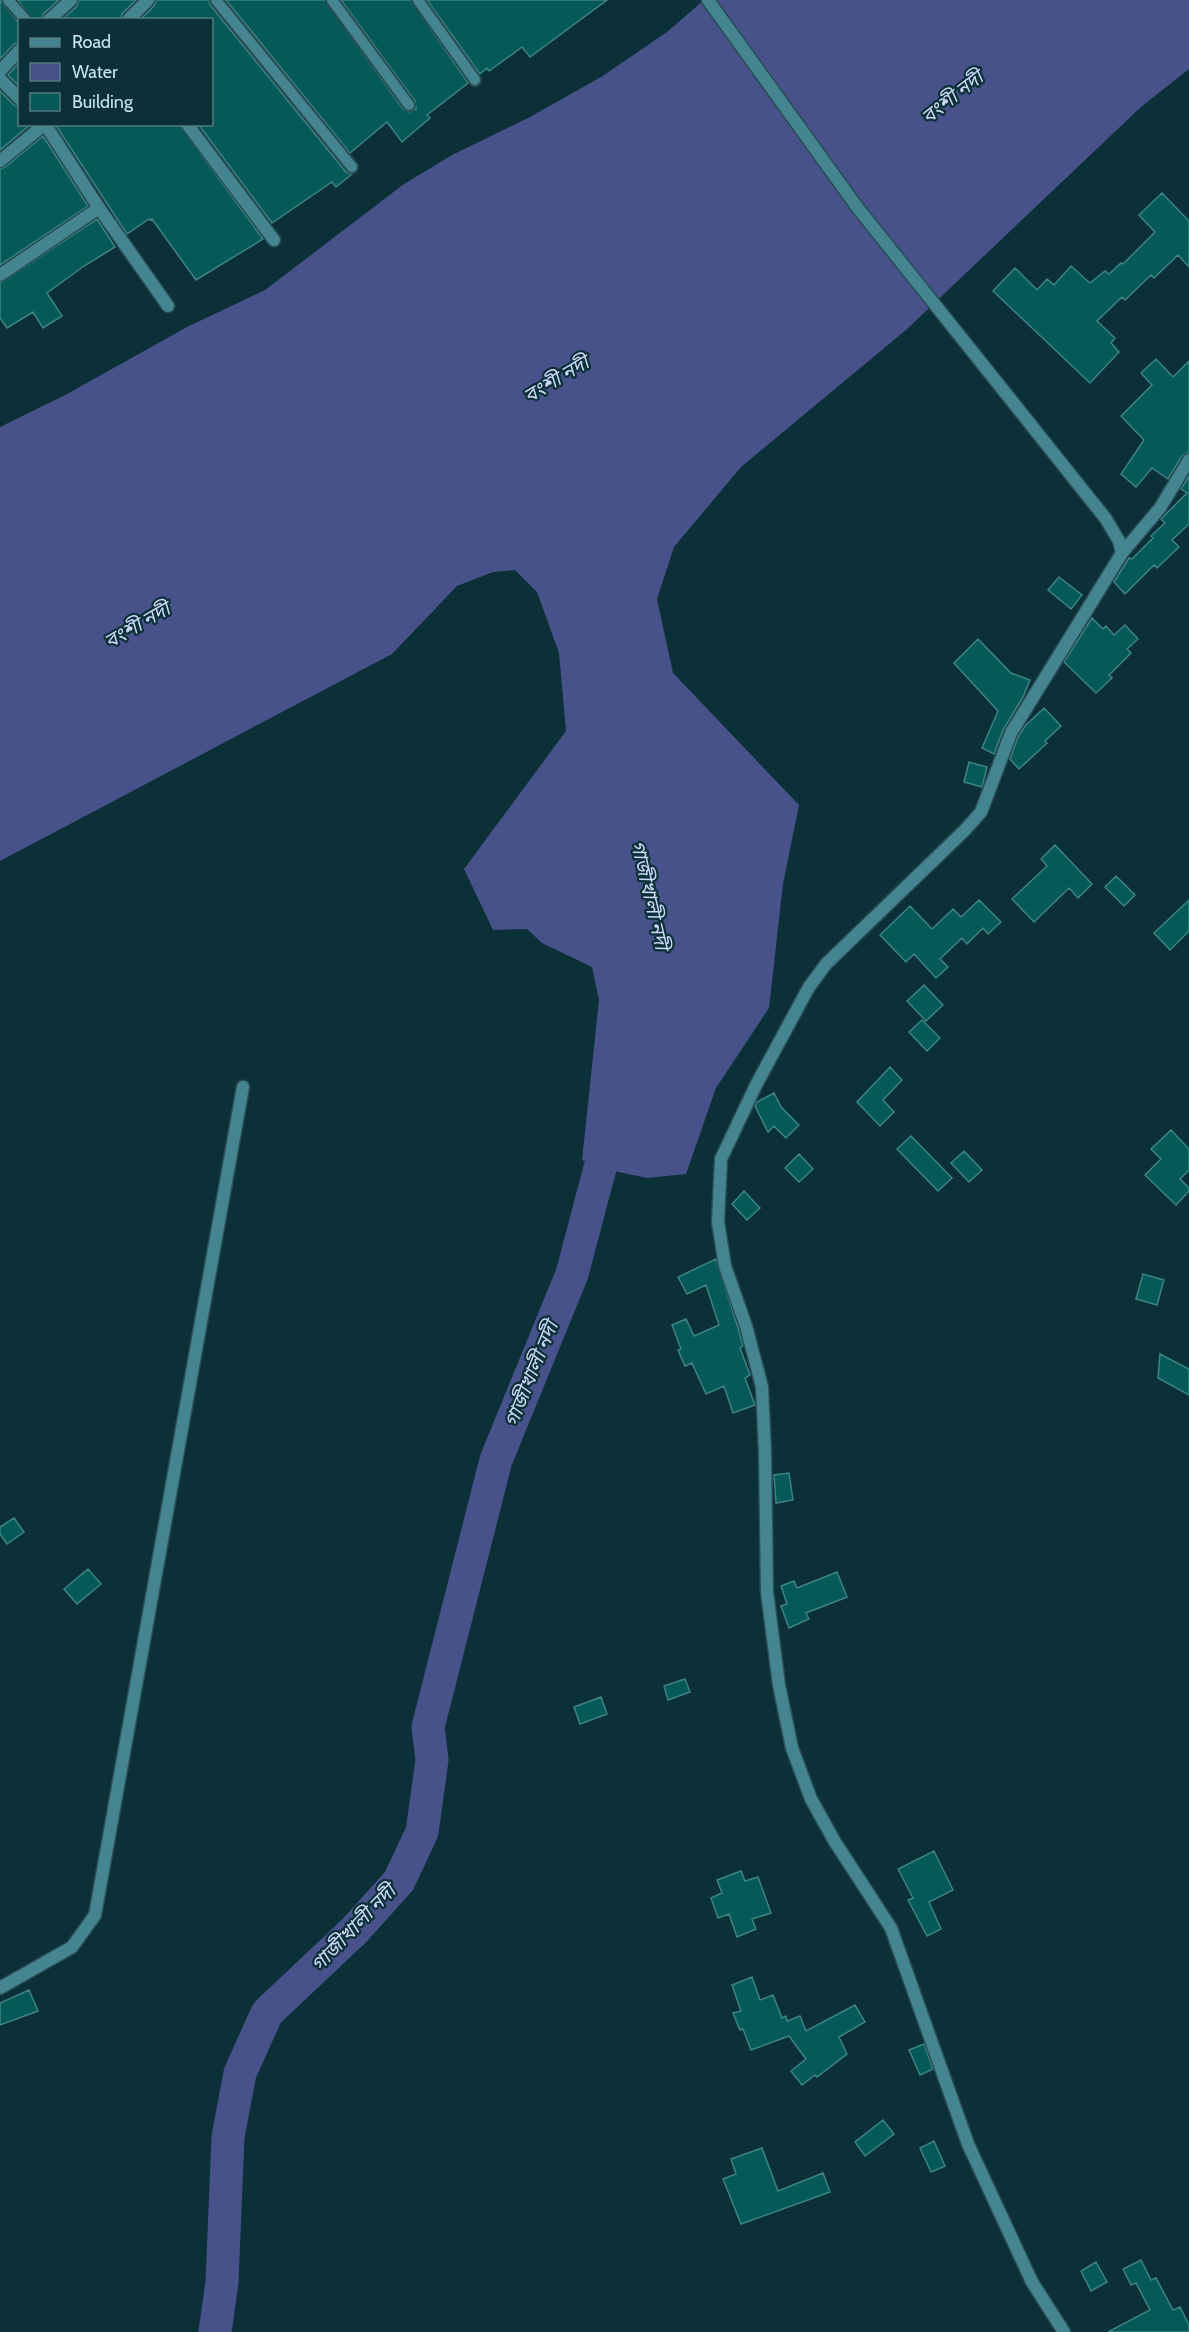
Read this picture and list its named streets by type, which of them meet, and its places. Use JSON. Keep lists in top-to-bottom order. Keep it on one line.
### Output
{"water":["বংশী নদী","গাজীখালী নদী"],"legend":["Road","Water","Building"]}
